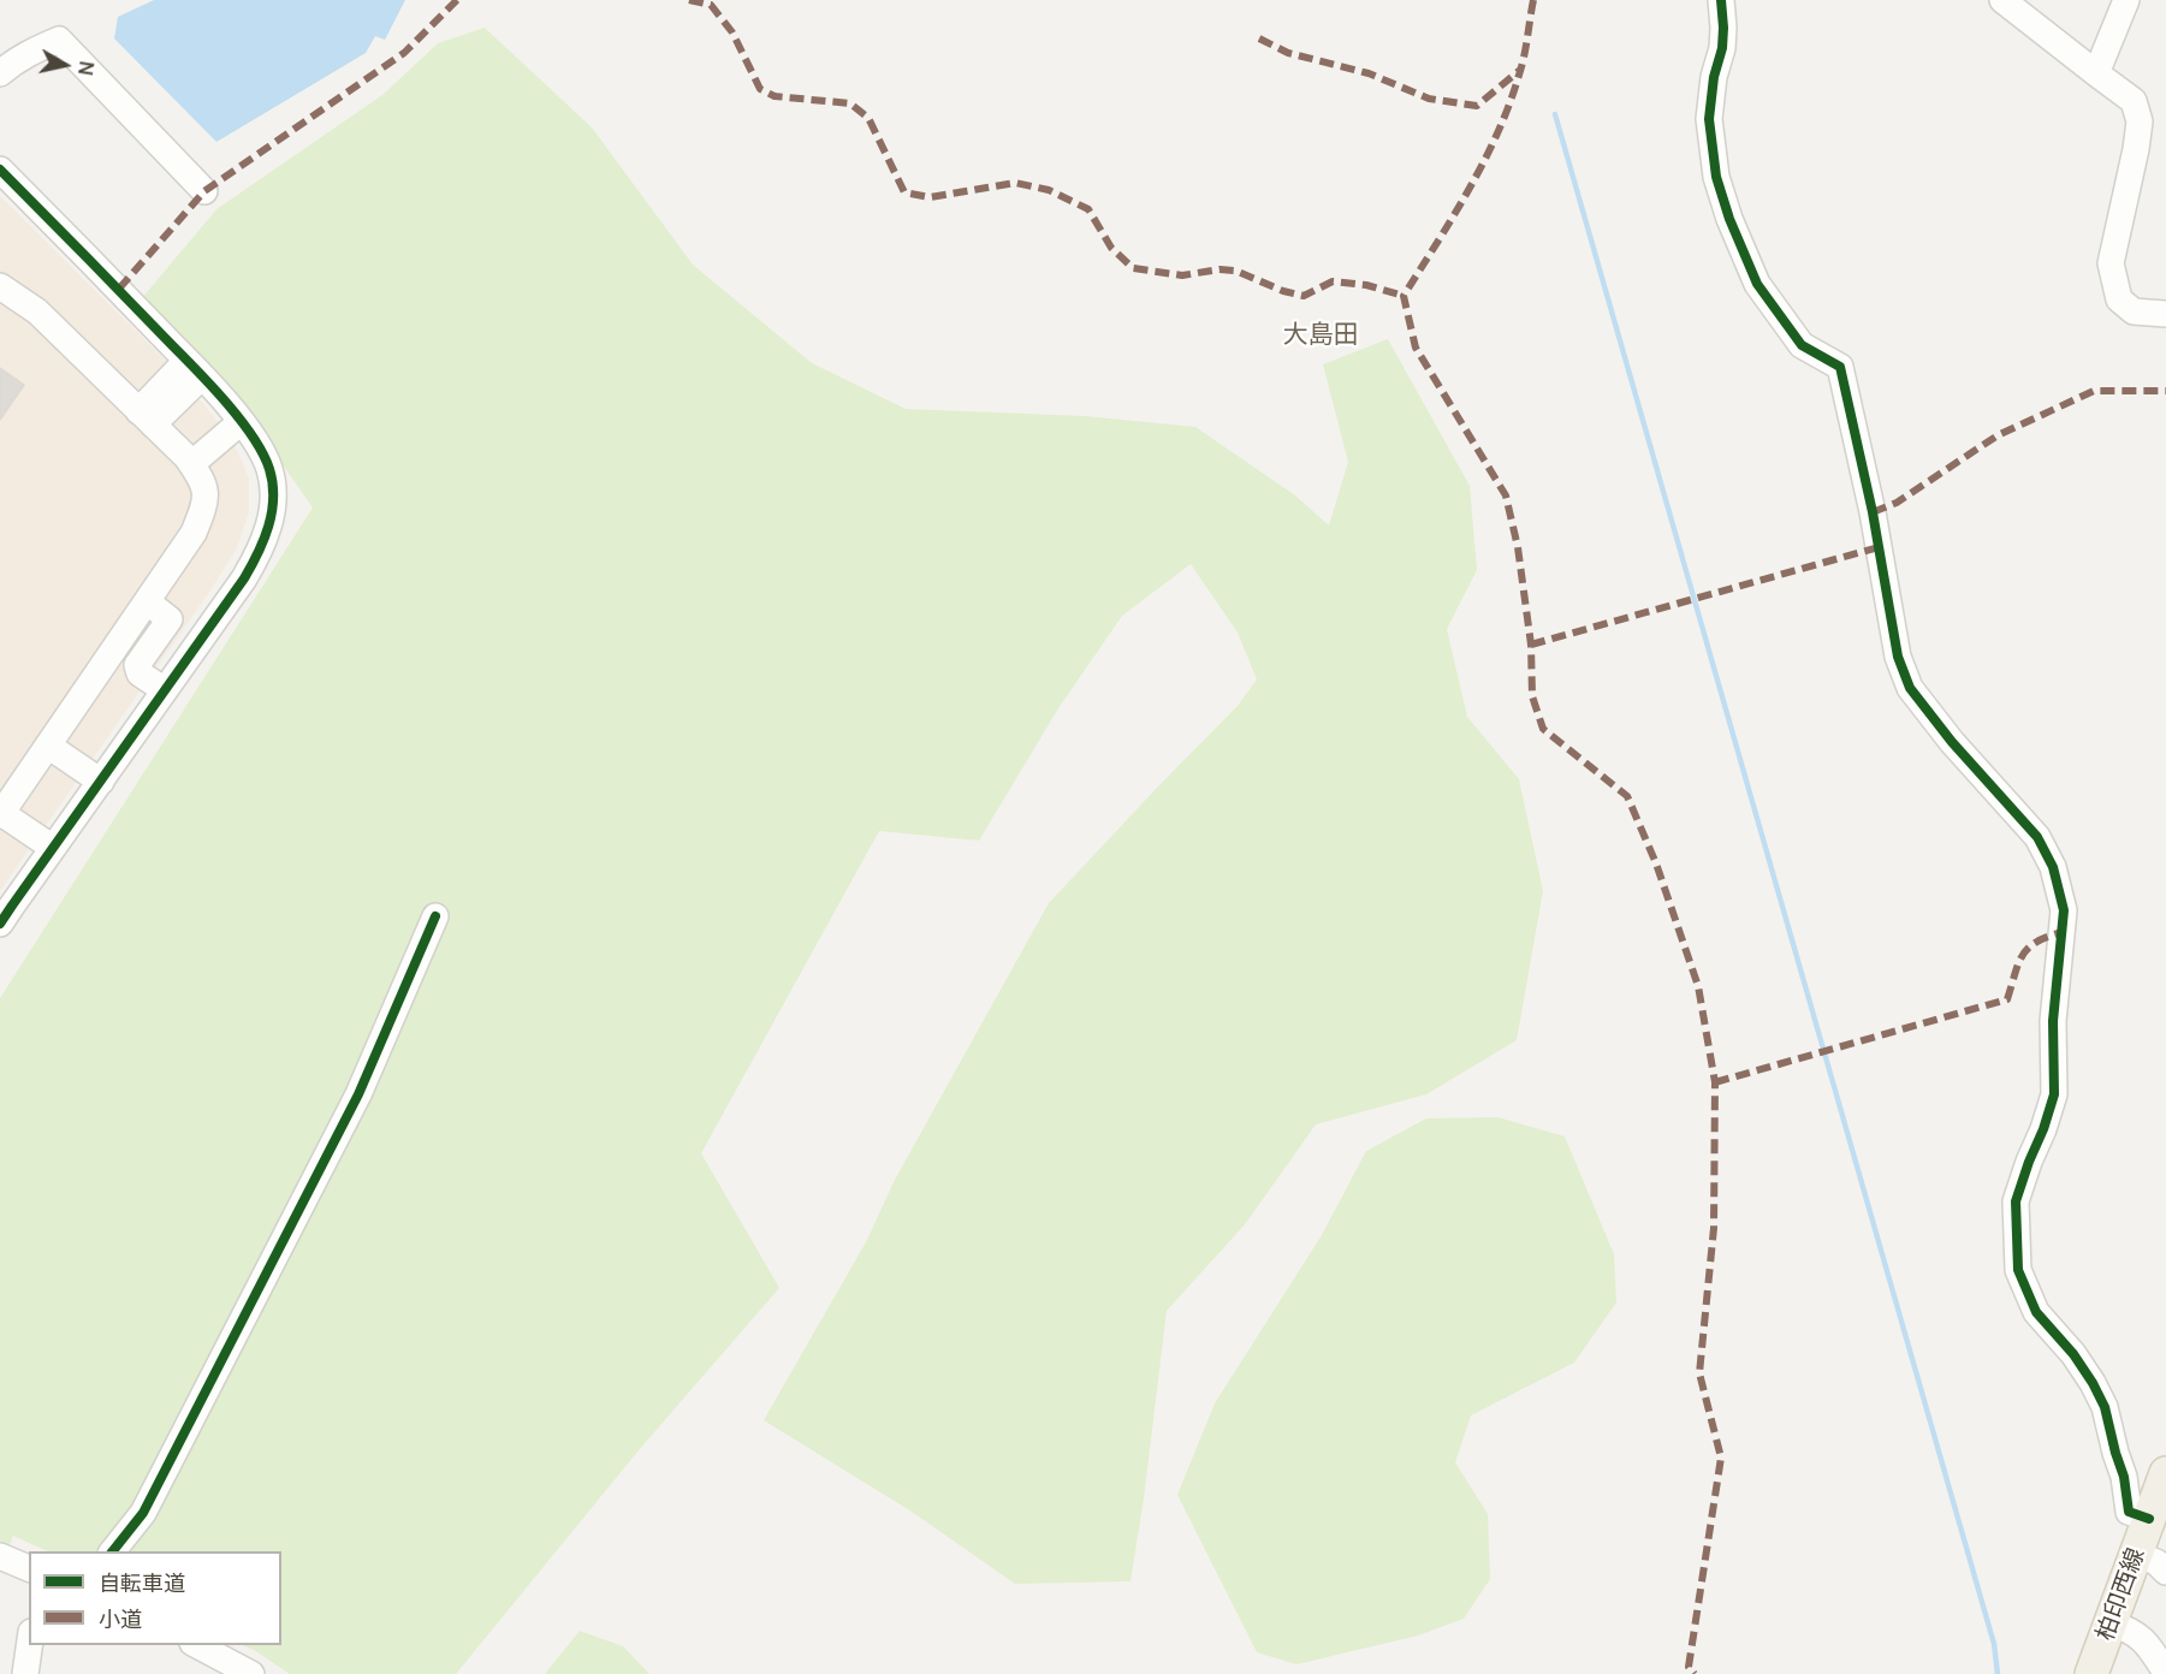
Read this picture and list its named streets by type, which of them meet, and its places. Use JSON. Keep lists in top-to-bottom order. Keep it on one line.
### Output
{"streets":{"main road":["柏印西線"]},"districts":["大島田"],"legend":["自転車道","小道"],"north":"right"}
